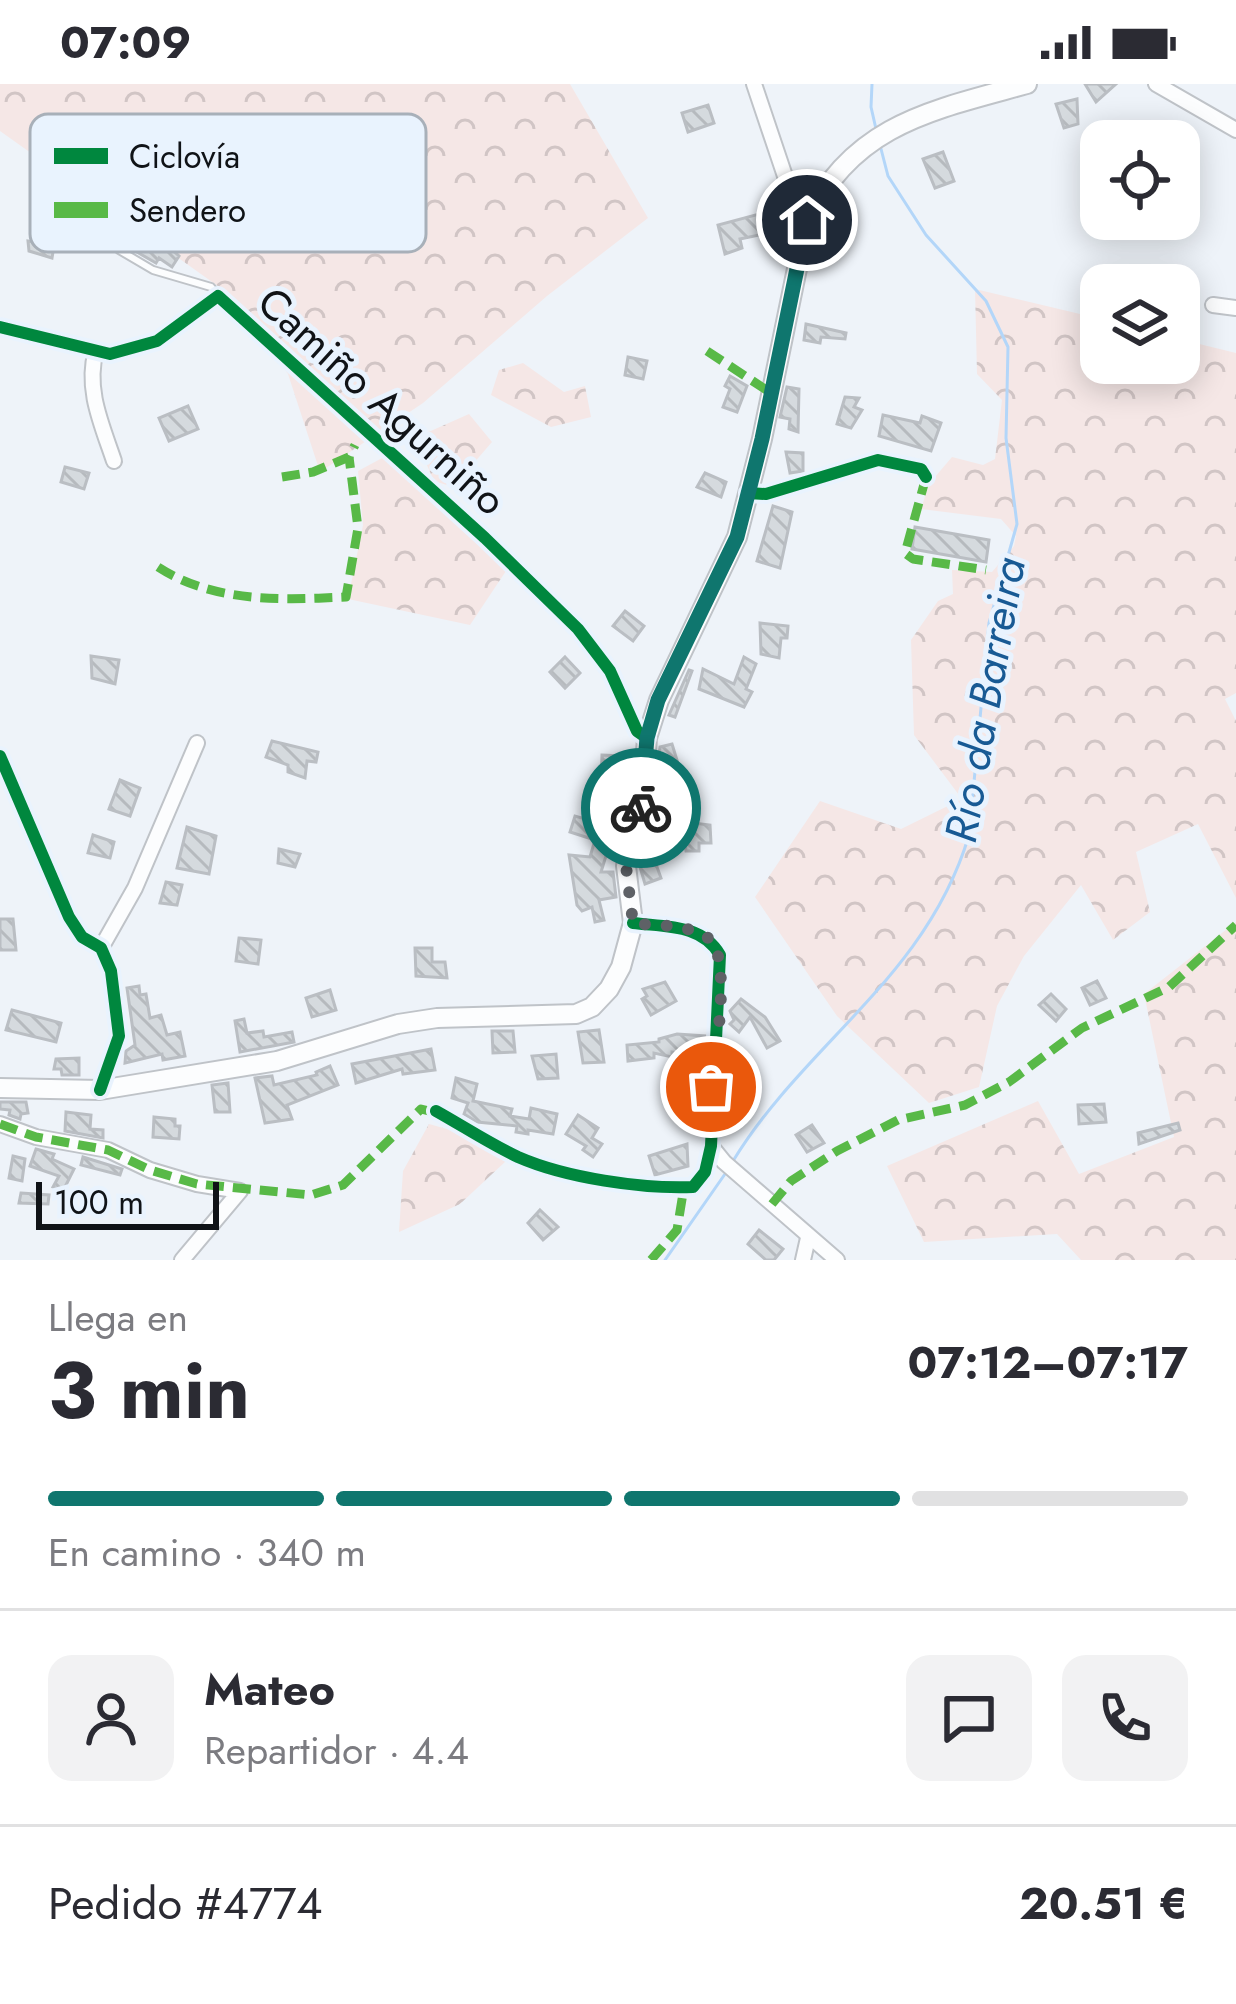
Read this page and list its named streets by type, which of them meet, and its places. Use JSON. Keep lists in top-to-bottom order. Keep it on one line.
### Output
{"streets":{"street":["Camiño Agurniño"]},"water":["Río da Barreira"],"legend":["Ciclovía","Sendero"],"scale_bar":"100 m","page":{"status":"07:09","scale":"100 m","heading":["3 min","Llega en","07:12–07:17"],"panel":["Mateo","Repartidor · 4.4","Pedido #4774","20.51 €"],"bar":"En camino · 340 m"}}
